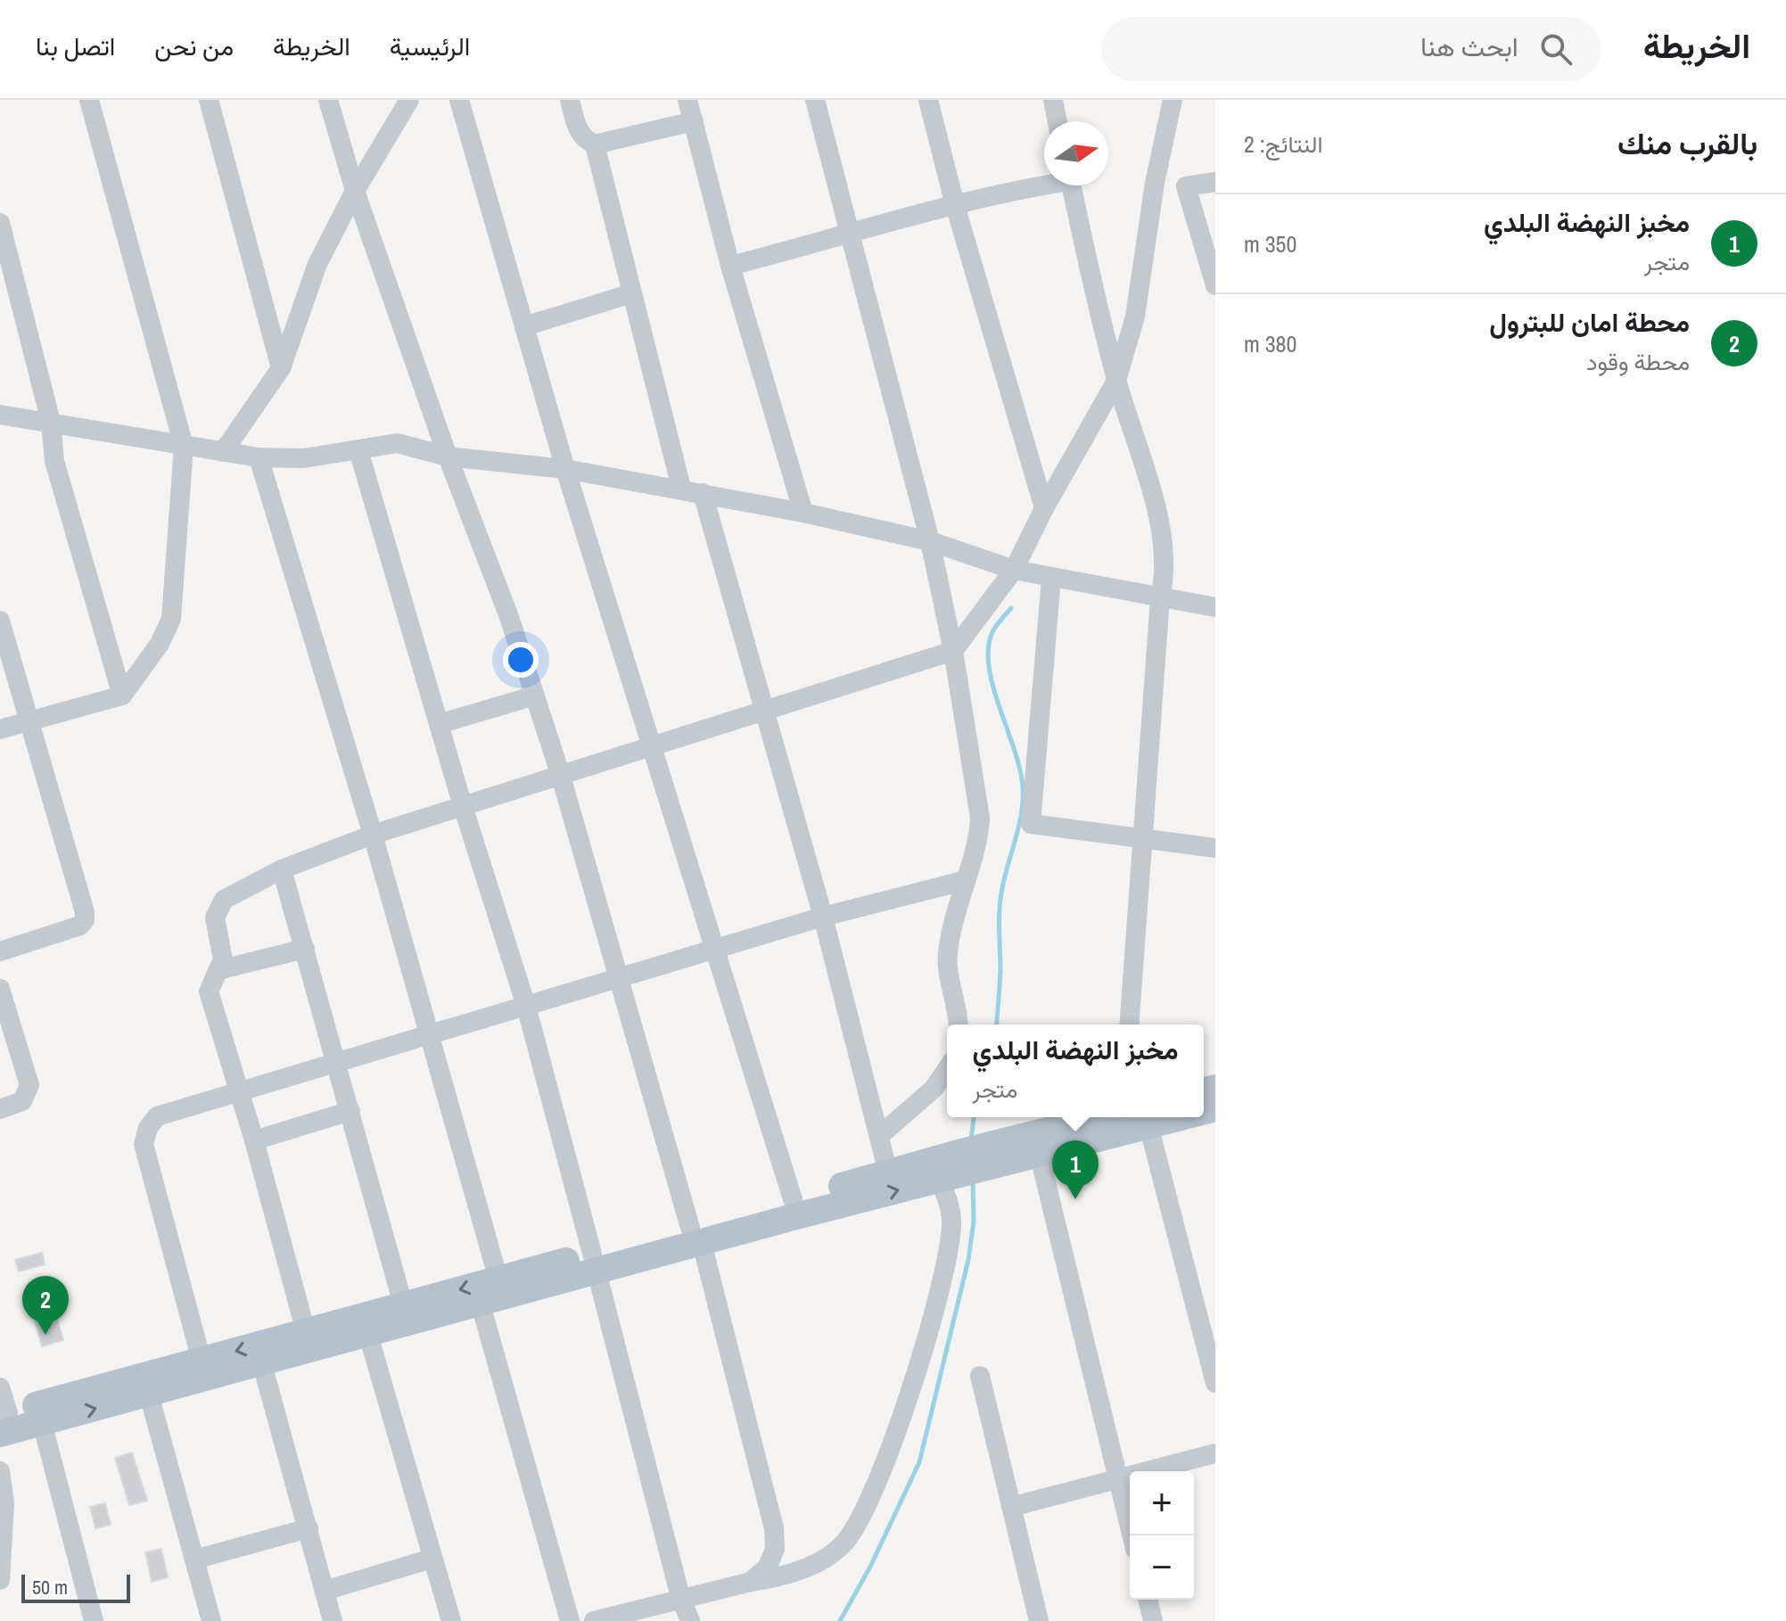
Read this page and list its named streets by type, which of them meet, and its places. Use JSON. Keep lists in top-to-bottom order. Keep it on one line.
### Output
{"scale_bar":"50 m","north":"right","page":{"header":"الخريطة","search":"ابحث هنا","nav":["الرئيسية","الخريطة","من نحن","اتصل بنا"],"heading":["بالقرب منك","النتائج: 2"],"list":[{"mark":"1","name":"مخبز النهضة البلدي","note":"متجر","value":"350 m"},{"mark":"2","name":"محطة امان للبترول","note":"محطة وقود","value":"380 m"}],"popup":["مخبز النهضة البلدي","متجر"],"pins":["1","2"],"map_buttons":["+","−"],"scale":"50 m"}}
